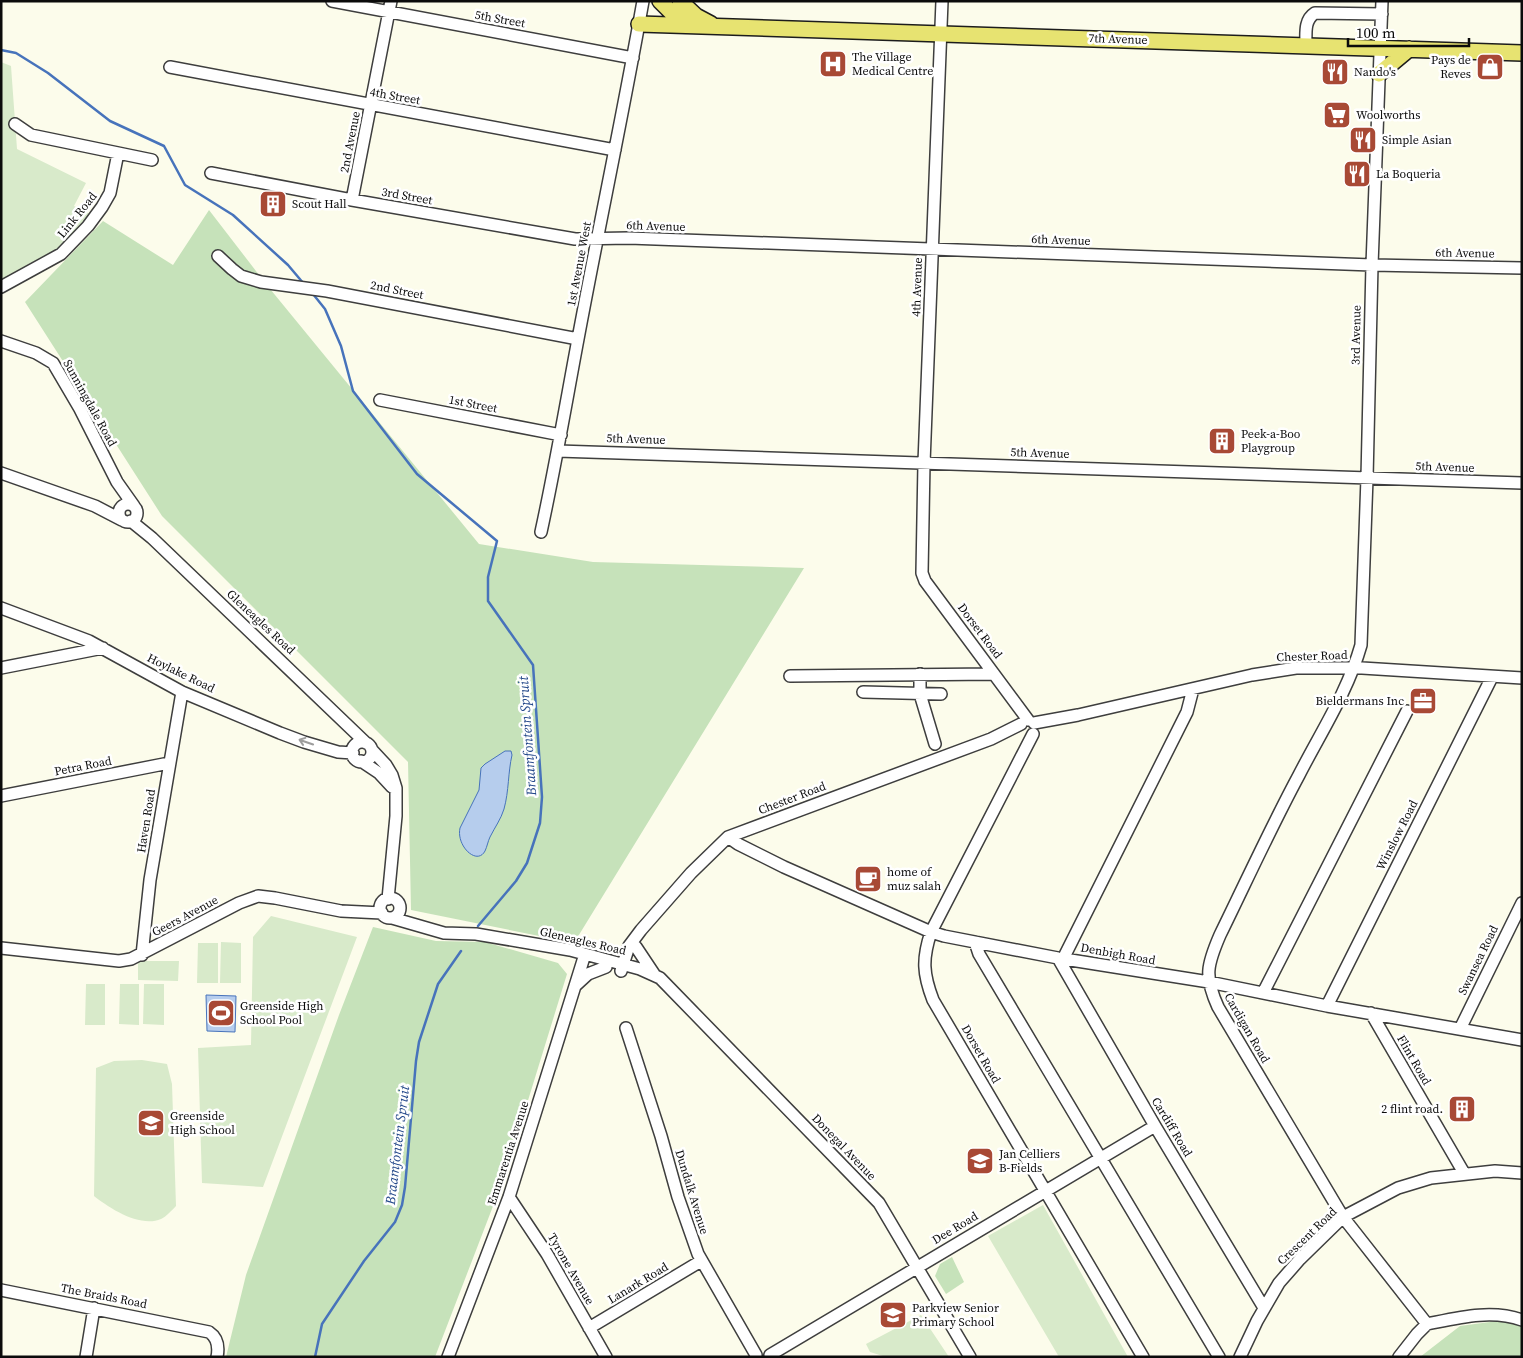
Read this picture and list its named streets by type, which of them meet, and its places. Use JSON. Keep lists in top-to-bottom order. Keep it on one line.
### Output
{"streets":{"main road":["7th Avenue"],"street":["5th Street","4th Street","2nd Avenue","3rd Street","Link Road","6th Avenue","1st Avenue West","4th Avenue","2nd Street","3rd Avenue","Sunningdale Road","1st Street","5th Avenue","Gleneagles Road","Dorset Road","Chester Road","Hoylake Road","Petra Road","Haven Road","Winslow Road","Geers Avenue","Denbigh Road","Swansea Road","Cardigan Road","Flint Road","Cardiff Road","Donegal Avenue","Emmarentia Avenue","Dundalk Avenue","Dee Road","Crescent Road","Tyrone Avenue","Lanark Road","The Braids Road"]},"crossings":[["5th Street","2nd Avenue"],["5th Street","1st Avenue West"],["7th Avenue","1st Avenue West"],["7th Avenue","4th Avenue"],["7th Avenue","3rd Avenue"],["4th Street","2nd Avenue"],["4th Street","1st Avenue West"],["2nd Avenue","3rd Street"],["3rd Street","6th Avenue"],["3rd Street","1st Avenue West"],["6th Avenue","1st Avenue West"],["6th Avenue","4th Avenue"],["6th Avenue","3rd Avenue"],["1st Avenue West","2nd Street"],["1st Avenue West","1st Street"],["1st Avenue West","5th Avenue"],["4th Avenue","5th Avenue"],["4th Avenue","Dorset Road"],["3rd Avenue","5th Avenue"],["3rd Avenue","Chester Road"],["3rd Avenue","Cardigan Road"],["Sunningdale Road","Gleneagles Road"],["Gleneagles Road","Chester Road"],["Gleneagles Road","Geers Avenue"],["Gleneagles Road","Donegal Avenue"],["Gleneagles Road","Emmarentia Avenue"],["Dorset Road","Chester Road"],["Dorset Road","Denbigh Road"],["Dorset Road","Dee Road"],["Chester Road","Winslow Road"],["Chester Road","Denbigh Road"],["Chester Road","Cardigan Road"],["Chester Road","Donegal Avenue"],["Hoylake Road","Haven Road"],["Petra Road","Haven Road"],["Haven Road","Geers Avenue"],["Winslow Road","Denbigh Road"],["Denbigh Road","Swansea Road"],["Denbigh Road","Cardigan Road"],["Denbigh Road","Flint Road"],["Denbigh Road","Cardiff Road"],["Cardigan Road","Crescent Road"],["Flint Road","Crescent Road"],["Cardiff Road","Dee Road"],["Cardiff Road","Crescent Road"],["Donegal Avenue","Dee Road"],["Emmarentia Avenue","Tyrone Avenue"],["Dundalk Avenue","Lanark Road"],["Tyrone Avenue","Lanark Road"]],"one_way":["Hoylake Road"],"water":["Braamfontein Spruit"],"places":{"hospital":["The Village Medical Centre"],"shop":["Pays de Reves"],"restaurant":["Nando's","Simple Asian","La Boqueria"],"supermarket":["Woolworths"],"building":["Scout Hall","Peek-a-Boo Playgroup","2 flint road."],"office":["Bieldermans Inc"],"cafe":["home of muz salah"],"sports":["Greenside High School Pool"],"school or university":["Greenside High School","Jan Celliers B-Fields","Parkview Senior Primary School"]},"scale_bar":"100 m"}
